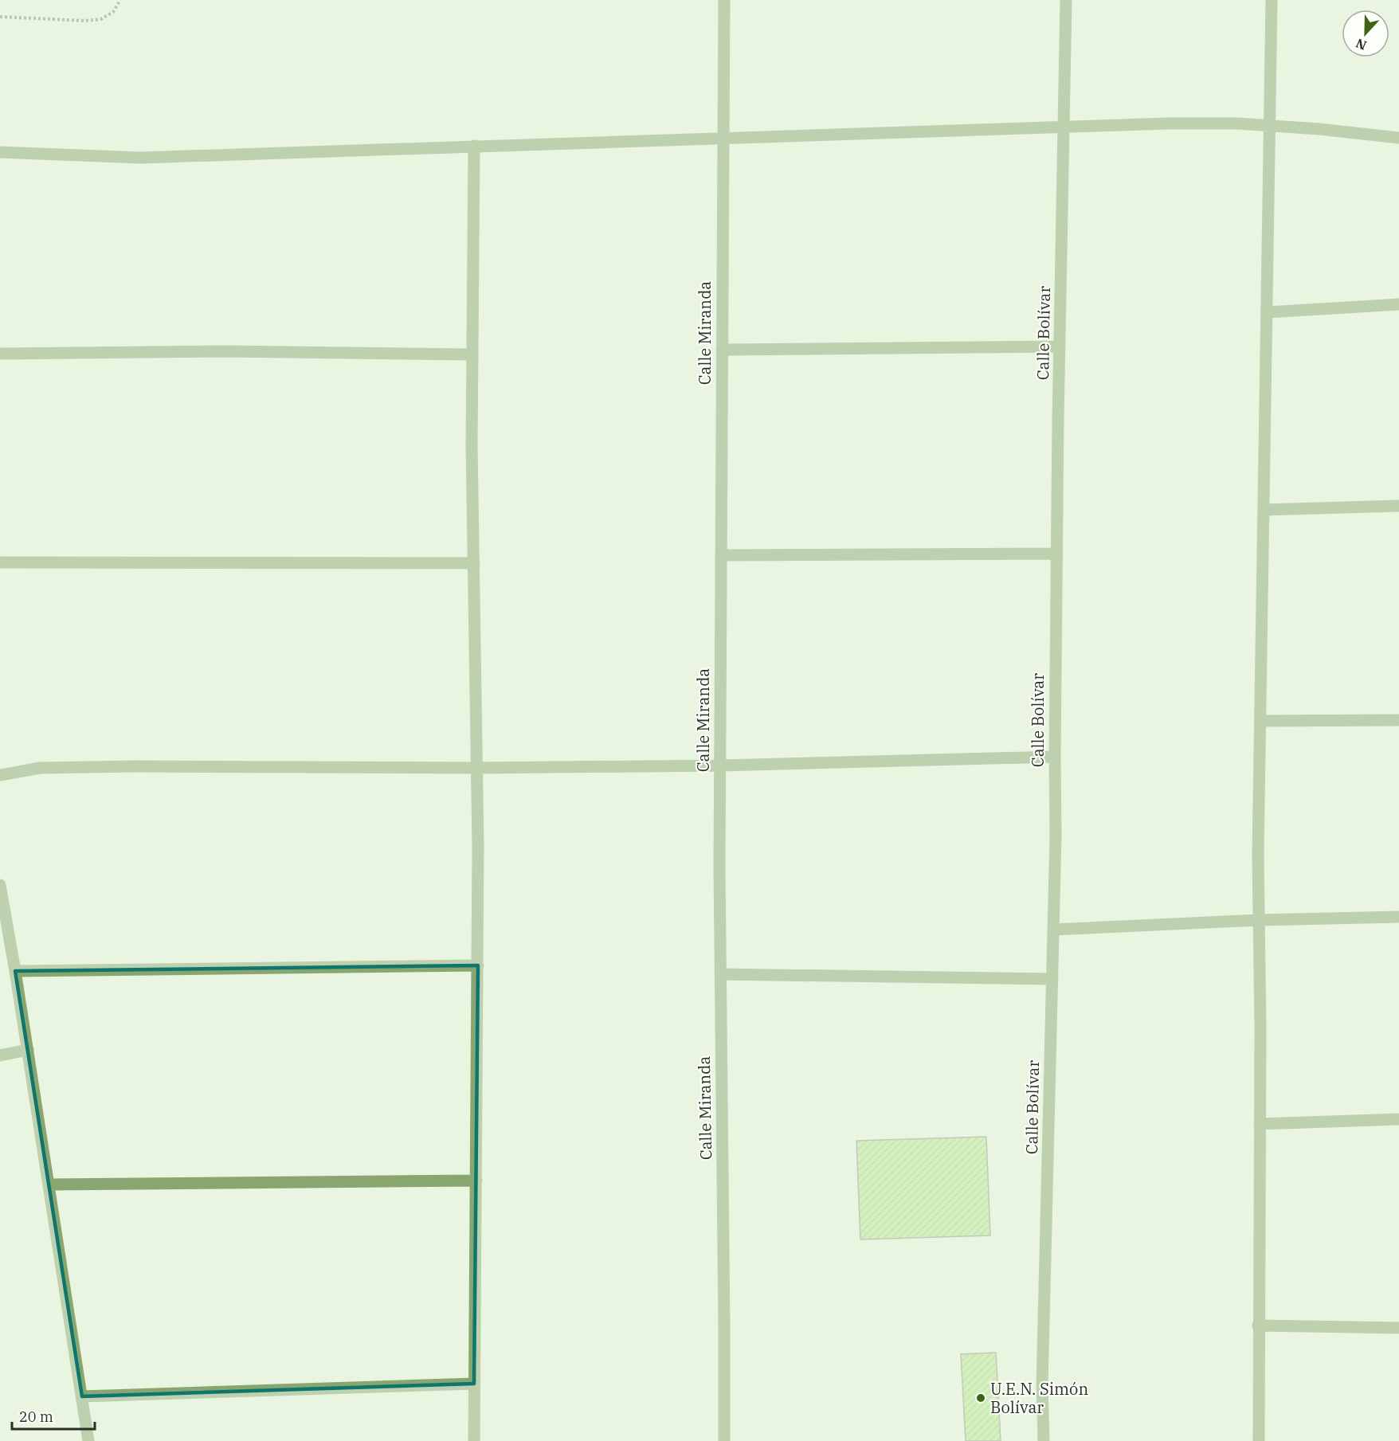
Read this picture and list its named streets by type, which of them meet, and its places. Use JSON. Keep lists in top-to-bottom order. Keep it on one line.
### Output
{"streets":{"street":["Calle Miranda","Calle Bolívar"]},"places":["U.E.N. Simón Bolívar"],"scale_bar":"20 m","north":"bottom"}
